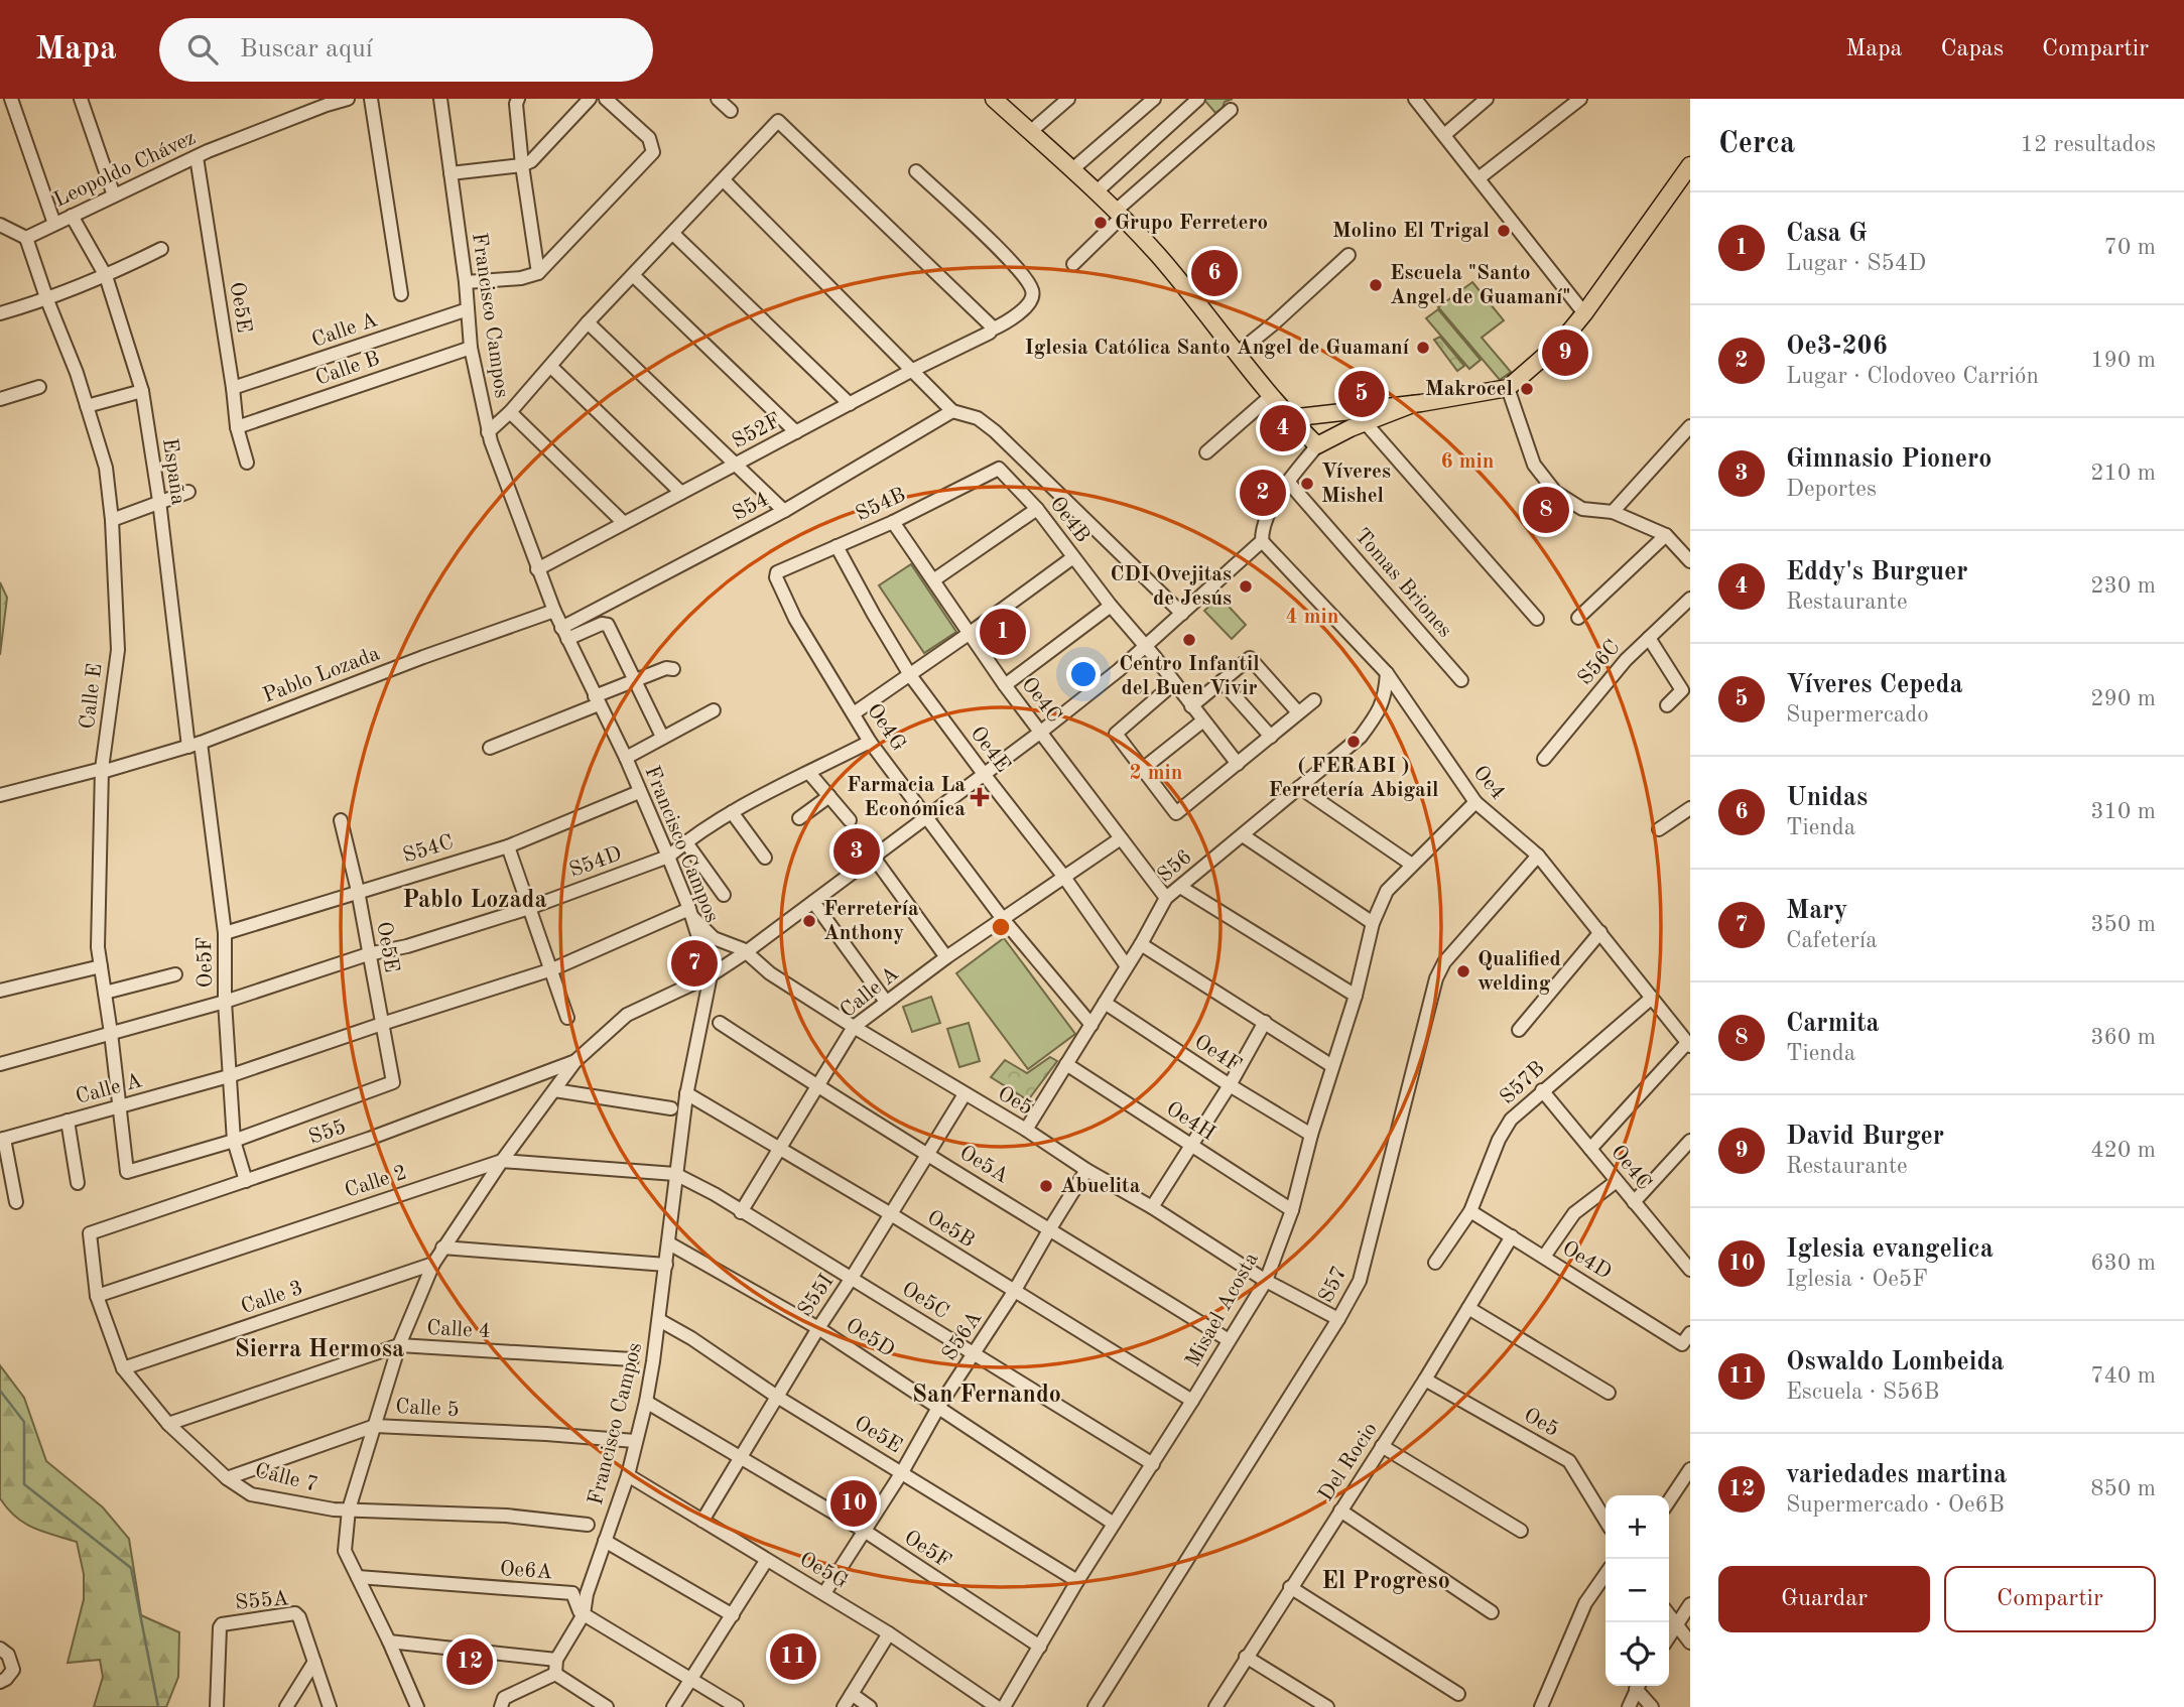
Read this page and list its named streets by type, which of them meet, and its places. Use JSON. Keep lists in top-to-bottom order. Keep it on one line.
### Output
{"streets":{"street":["Leopoldo Chávez","Oe5E","Francisco Campos","Calle A","Calle B","S52F","España","S54B","S54","Oe4B","Tomas Briones","S56C","Pablo Lozada","Calle E","Oe4C","Oe4G","Oe4E","Oe4","S54C","S54D","S56","Oe5F","Oe4F","S57B","Oe5","Oe4H","S55","Oe5A","Calle 2","Oe5B","Oe4D","S57","S55I","Calle 3","Oe5C","Misael Acosta","Calle 4","S56A","Oe5D","Calle 5","Del Rocio","Calle 7","Oe6A","Oe5G","S55A"]},"crossings":[["Leopoldo Chávez","Oe5E"],["Leopoldo Chávez","España"],["Leopoldo Chávez","Calle E"],["Oe5E","Francisco Campos"],["Oe5E","Calle A"],["Oe5E","Calle B"],["Oe5E","Calle E"],["Oe5E","S54C"],["Oe5E","S54D"],["Oe5E","Oe5F"],["Oe5E","S55I"],["Oe5E","Misael Acosta"],["Oe5E","S56A"],["Francisco Campos","Calle A"],["Francisco Campos","Calle B"],["Francisco Campos","S52F"],["Francisco Campos","S54"],["Francisco Campos","Pablo Lozada"],["Francisco Campos","S54C"],["Francisco Campos","S54D"],["Francisco Campos","Oe5F"],["Francisco Campos","Oe5"],["Francisco Campos","Calle 2"],["Francisco Campos","Oe5B"],["Francisco Campos","Oe5C"],["Francisco Campos","Oe5D"],["Francisco Campos","Calle 5"],["Francisco Campos","Oe6A"],["Francisco Campos","Oe5G"],["Calle A","Calle E"],["Calle A","Oe4C"],["Calle A","Oe4G"],["Calle A","Oe4E"],["Calle A","Oe5F"],["Calle A","Oe5"],["Calle A","Oe5A"],["Calle A","Oe5B"],["Calle A","Oe5C"],["España","Pablo Lozada"],["España","Oe5F"],["S54B","Oe4B"],["S54B","Oe4C"],["S54B","Oe4G"],["S54B","Oe4E"],["Pablo Lozada","Calle E"],["Pablo Lozada","Oe5F"],["Calle E","S54D"],["Calle E","Oe5F"],["Oe4C","S56"],["Oe4C","S57B"],["Oe4G","S54D"],["Oe4G","S56"],["Oe4E","S56"],["Oe4","S56"],["Oe4","S57B"],["Oe4","S57"],["Oe4","Misael Acosta"],["S54C","Oe5F"],["S54D","Oe5F"],["S56","Oe4F"],["S56","Oe5"],["S56","Oe4H"],["Oe5F","S55"],["Oe5F","S55I"],["Oe5F","Misael Acosta"],["Oe5F","S56A"],["Oe4F","Misael Acosta"],["S57B","Oe4D"],["Oe5","S57"],["Oe5","S55I"],["Oe5","Misael Acosta"],["Oe5","S56A"],["Oe5","Del Rocio"],["Oe4H","Misael Acosta"],["S55","Calle 7"],["Oe5A","S55I"],["Oe5A","Misael Acosta"],["Oe5A","S56A"],["Calle 2","Oe5C"],["Calle 2","Calle 7"],["Oe5B","S55I"],["Oe5B","Misael Acosta"],["Oe5B","S56A"],["Oe4D","Del Rocio"],["S55I","Oe5C"],["S55I","Oe5D"],["S55I","Oe5G"],["Calle 3","Calle 7"],["Oe5C","Misael Acosta"],["Oe5C","S56A"],["Misael Acosta","Oe5D"],["Calle 4","Calle 7"],["S56A","Oe5D"],["S56A","Oe5G"],["Calle 5","Calle 7"]],"districts":["Pablo Lozada","Sierra Hermosa","San Fernando","El Progreso"],"places":{"other":["Grupo Ferretero","Molino El Trigal","Escuela \"Santo Angel de Guamaní\"","Iglesia Católica Santo Angel de Guamaní","Makrocel","Víveres Mishel","CDI Ovejitas de Jesús","Centro Infantil del Buen Vivir","( FERABI ) Ferretería Abigail","Ferretería Anthony","Qualified welding","Abuelita"],"health":["Farmacia La Económica"]},"page":{"header":"Mapa","search":"Buscar aquí","nav":["Mapa","Capas","Compartir"],"heading":["Cerca","12 resultados"],"list":[{"mark":"1","name":"Casa G","note":"Lugar · S54D","value":"70 m"},{"mark":"2","name":"Oe3-206","note":"Lugar · Clodoveo Carrión","value":"190 m"},{"mark":"3","name":"Gimnasio Pionero","note":"Deportes","value":"210 m"},{"mark":"4","name":"Eddy's Burguer","note":"Restaurante","value":"230 m"},{"mark":"5","name":"Víveres Cepeda","note":"Supermercado","value":"290 m"},{"mark":"6","name":"Unidas","note":"Tienda","value":"310 m"},{"mark":"7","name":"Mary","note":"Cafetería","value":"350 m"},{"mark":"8","name":"Carmita","note":"Tienda","value":"360 m"},{"mark":"9","name":"David Burger","note":"Restaurante","value":"420 m"},{"mark":"10","name":"Iglesia evangelica","note":"Iglesia · Oe5F","value":"630 m"},{"mark":"11","name":"Oswaldo Lombeida","note":"Escuela · S56B","value":"740 m"},{"mark":"12","name":"variedades martina","note":"Supermercado · Oe6B","value":"850 m"}],"pins":["6","9","5","4","2","8","1","3","7","10","11","12"],"map_buttons":["+","−"],"buttons":["Guardar","Compartir"]},"rings":["6 min","4 min","2 min"]}
